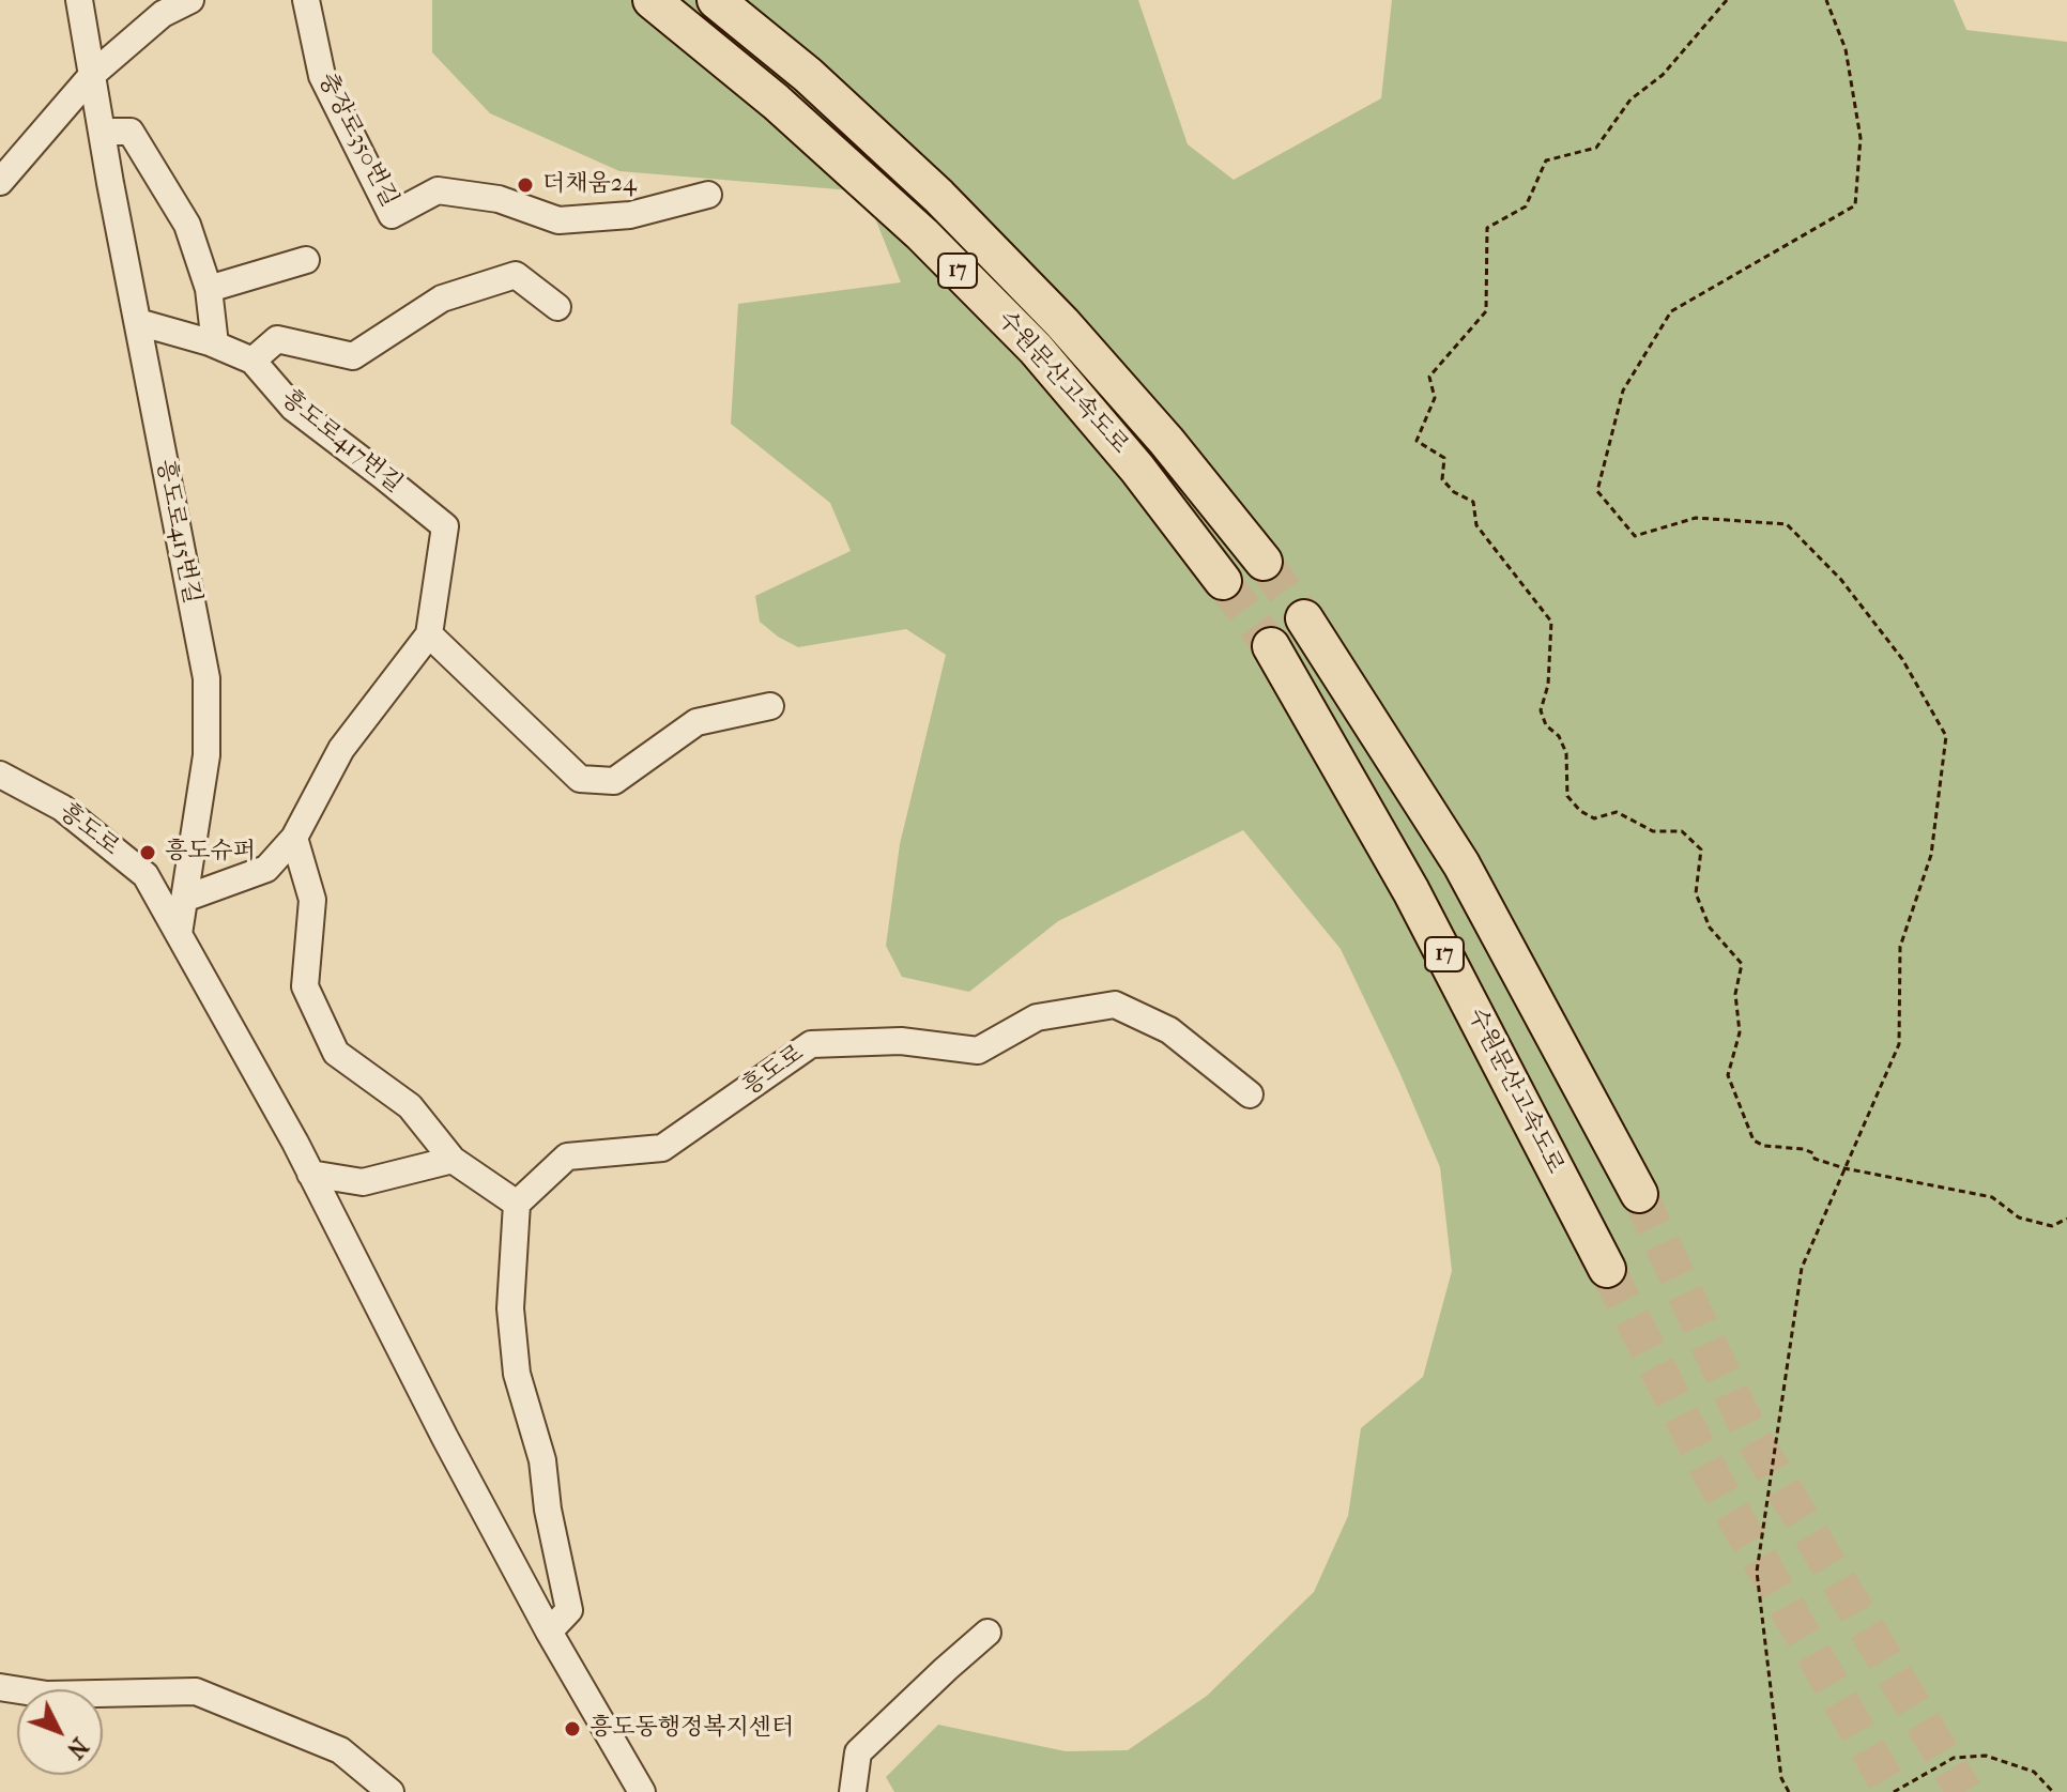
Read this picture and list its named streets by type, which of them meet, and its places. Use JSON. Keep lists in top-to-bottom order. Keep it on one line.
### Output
{"streets":{"highway":["17","수원문산고속도로"],"street":["충장로350번길","흥도로417번길","흥도로415번길","흥도로"]},"crossings":[["흥도로417번길","흥도로415번길"],["흥도로415번길","흥도로"]],"places":["더채움24","흥도슈퍼","흥도동행정복지센터"],"north":"bottom right"}
